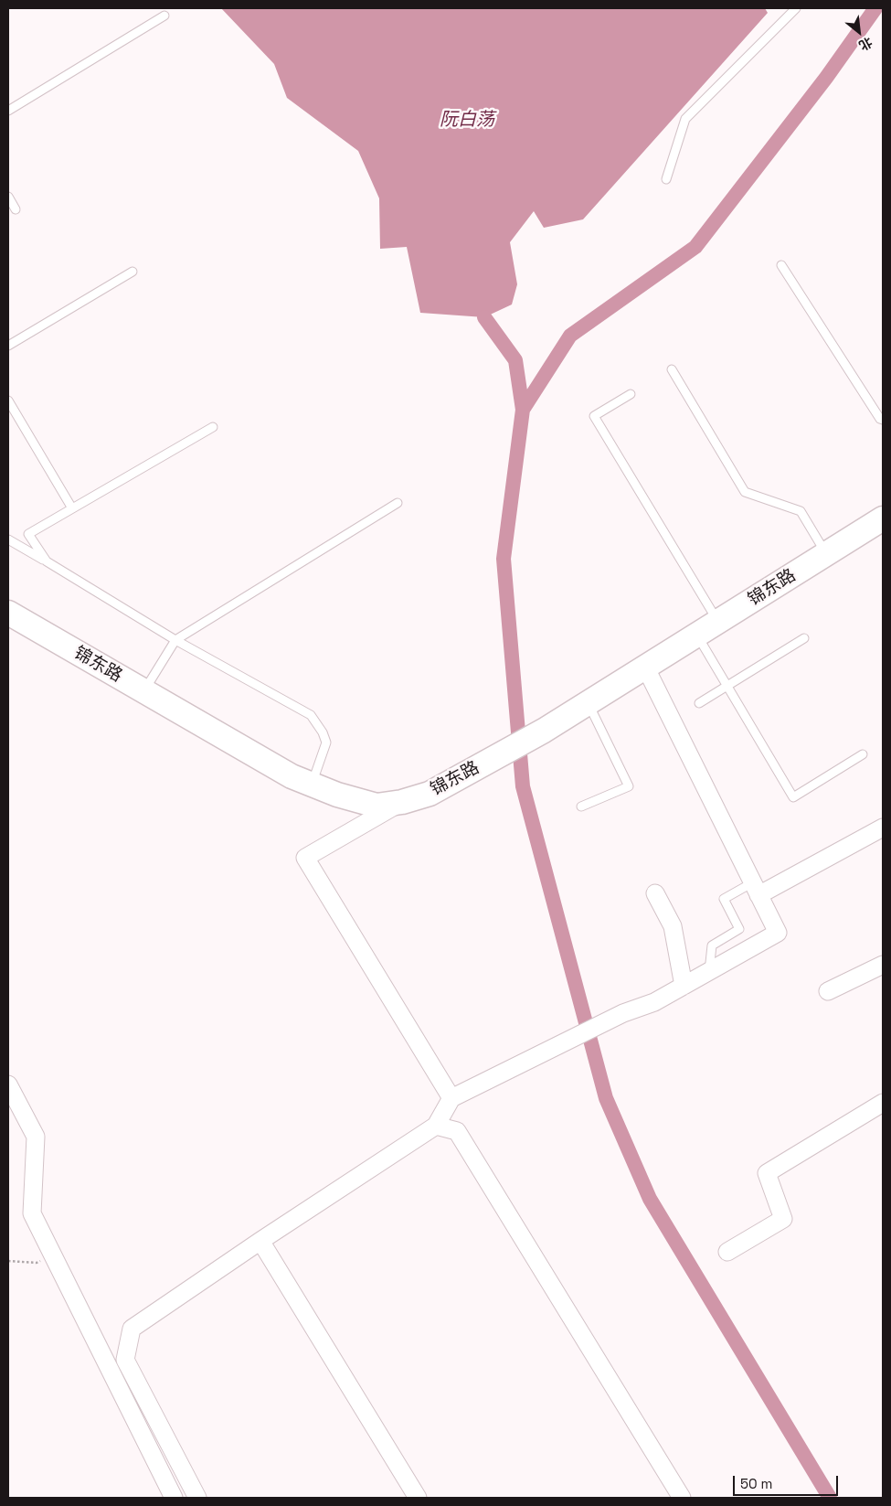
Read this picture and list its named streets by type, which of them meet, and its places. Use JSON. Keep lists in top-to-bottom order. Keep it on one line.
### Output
{"streets":{"main road":["锦东路"]},"water":["阮白荡"],"scale_bar":"50 m","north":"bottom right"}
